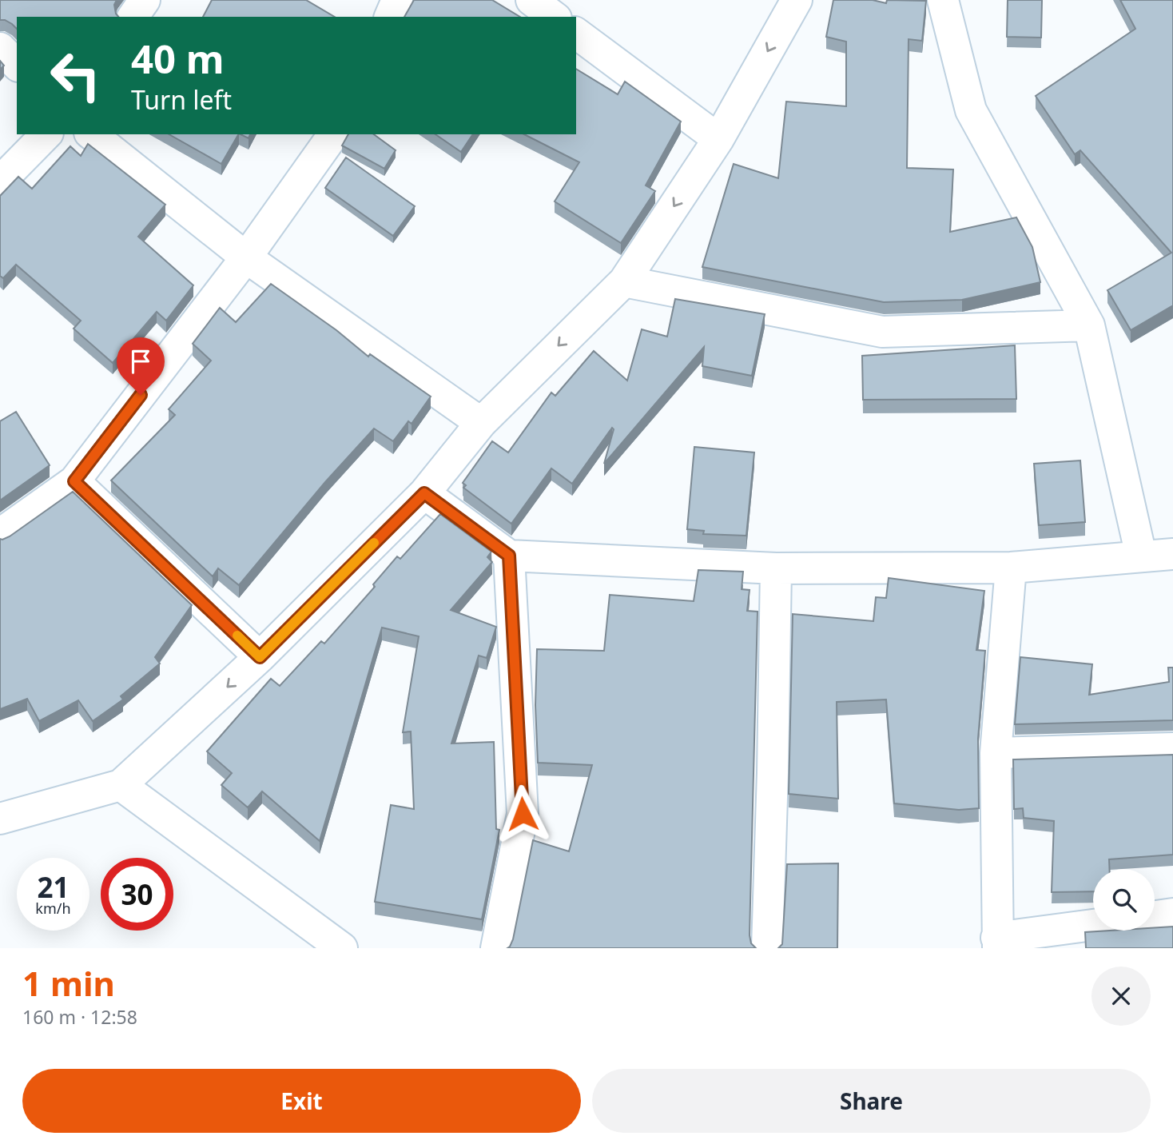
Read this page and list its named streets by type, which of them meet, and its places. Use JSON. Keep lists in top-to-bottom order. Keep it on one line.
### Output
{"page":{"turn":["40 m","Turn left"],"speed":"21 km/h","limit":"30","heading":["1 min","160 m · 12:58"],"buttons":["Exit","Share"]}}
